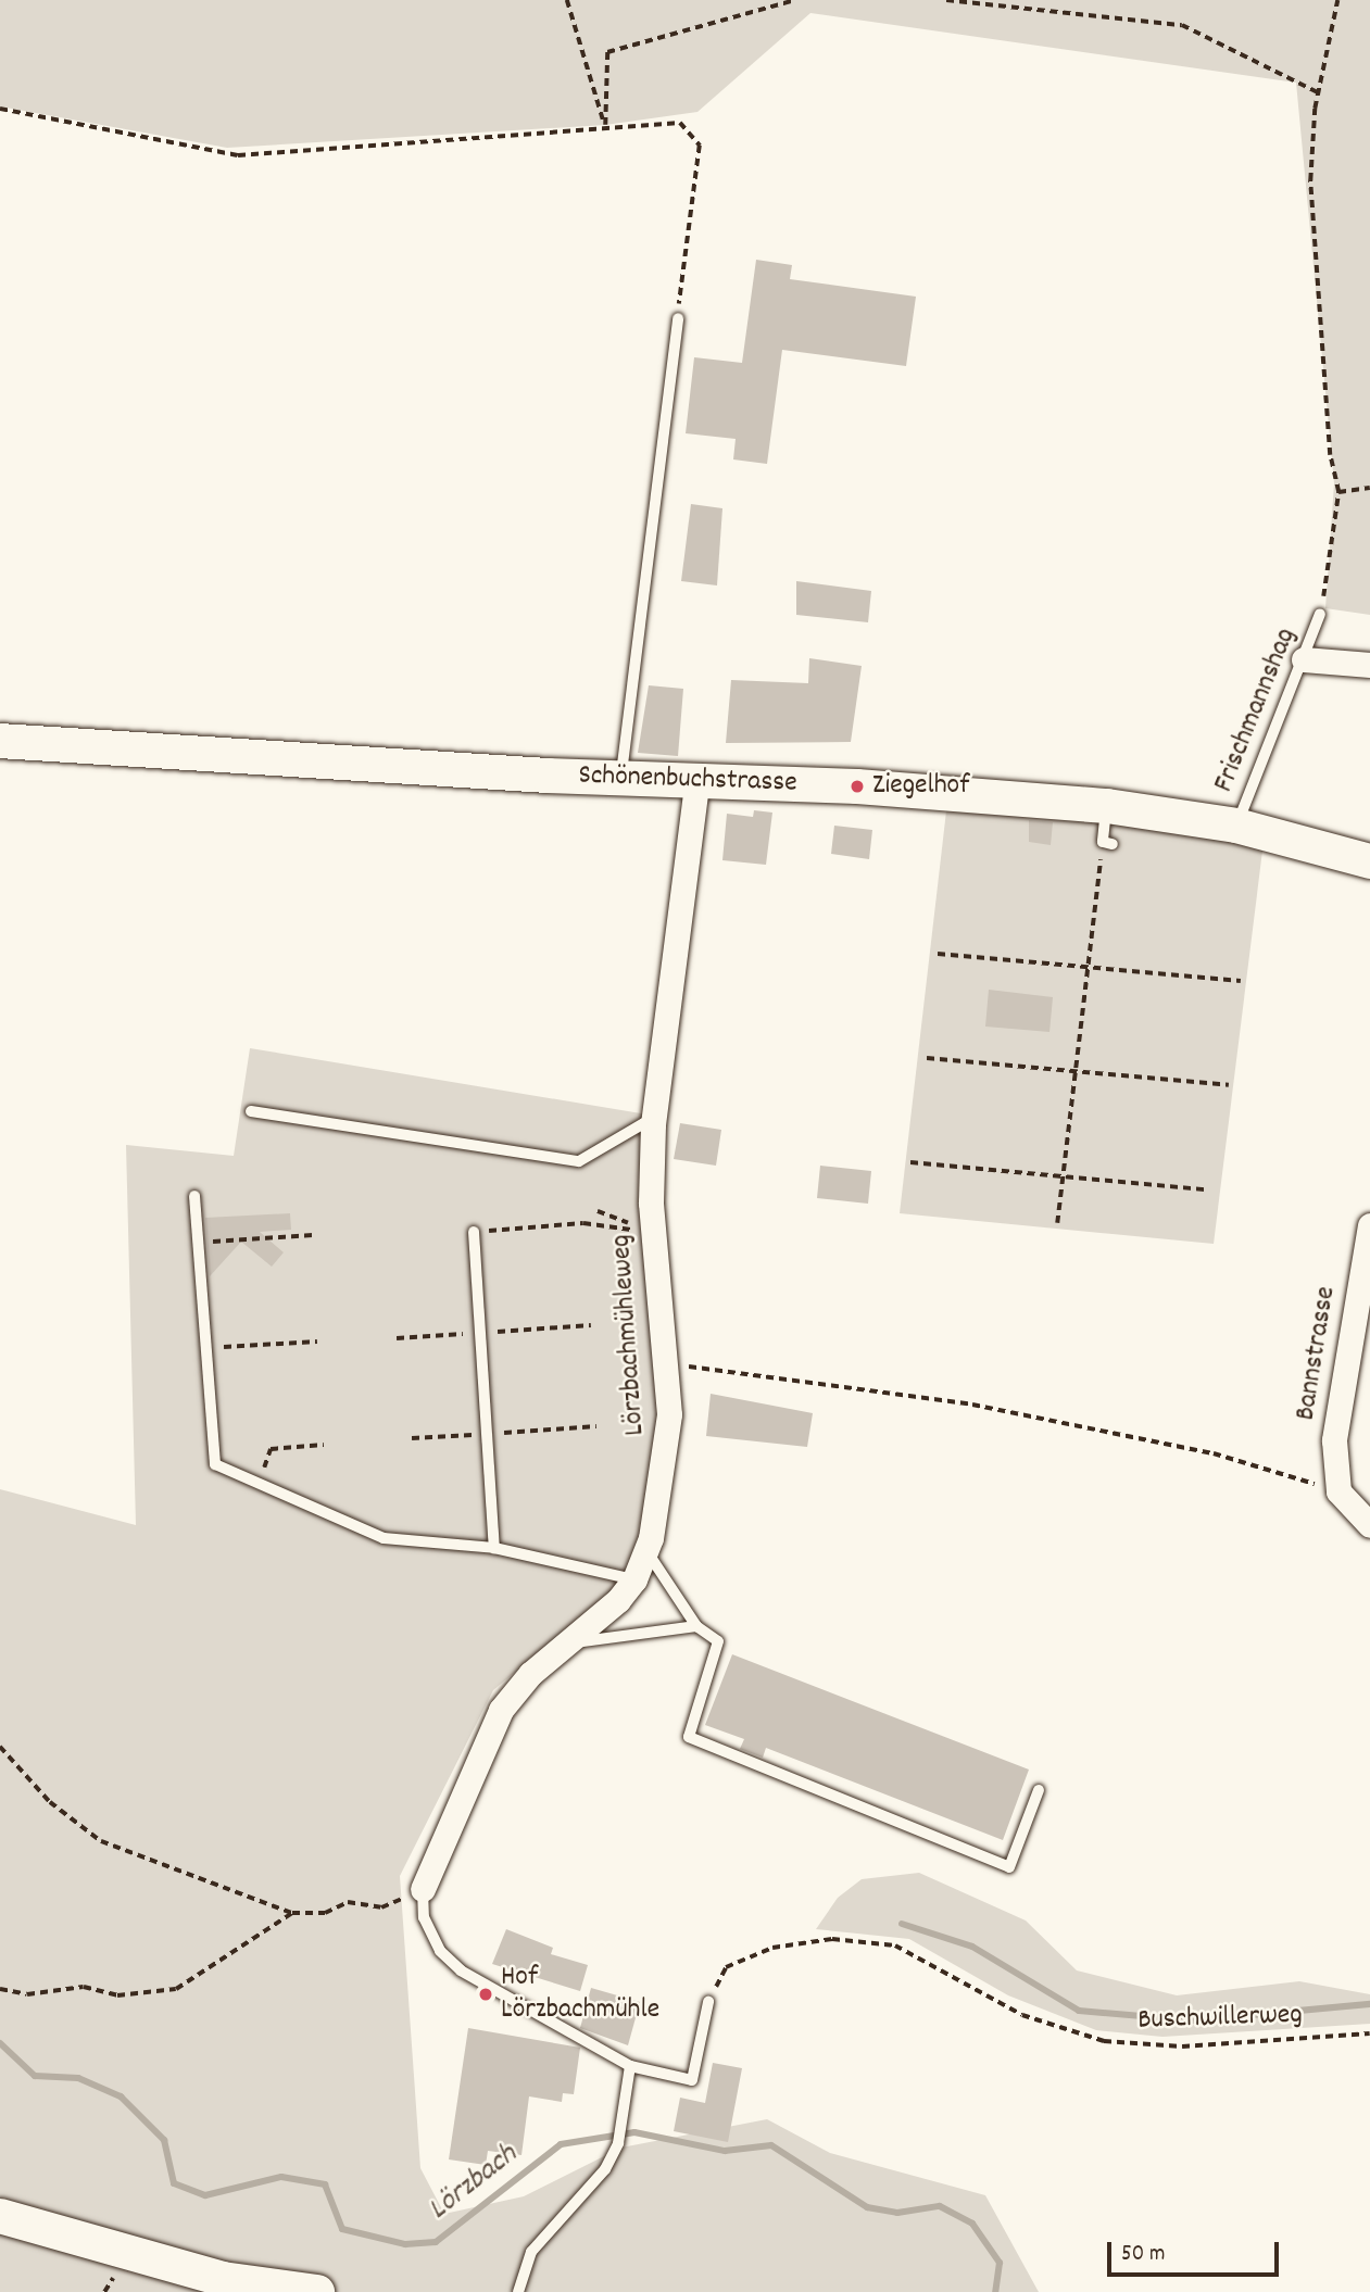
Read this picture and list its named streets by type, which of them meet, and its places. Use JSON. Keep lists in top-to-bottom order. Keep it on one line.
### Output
{"streets":{"street":["Schönenbuchstrasse","Lörzbachmühleweg","Bannstrasse"],"lane":["Frischmannshag"],"path":["Buschwillerweg"]},"crossings":[["Frischmannshag","Schönenbuchstrasse"],["Schönenbuchstrasse","Lörzbachmühleweg"]],"water":["Lörzbach"],"places":["Ziegelhof","Hof Lörzbachmühle"],"scale_bar":"50 m"}
